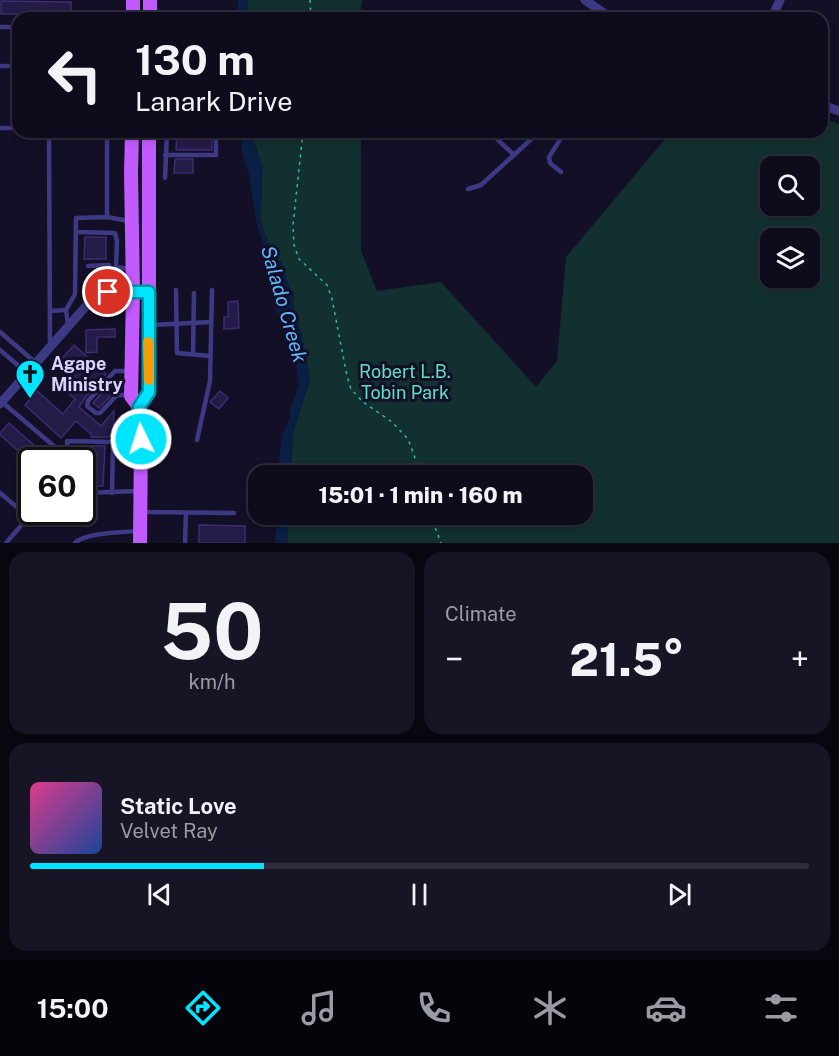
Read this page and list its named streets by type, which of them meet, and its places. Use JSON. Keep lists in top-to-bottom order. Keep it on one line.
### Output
{"water":["Salado Creek"],"parks":["Robert L.B. Tobin Park"],"places":{"church":["Agape Ministry"]},"page":{"turn":["130 m","Lanark Drive"],"limit":"60","trip":"15:01 · 1 min · 160 m","tile":[["50","km/h"],"Climate"],"heat":["−","21.5°","+"],"song":["Static Love","Velvet Ray"],"tabs":"15:00"}}
